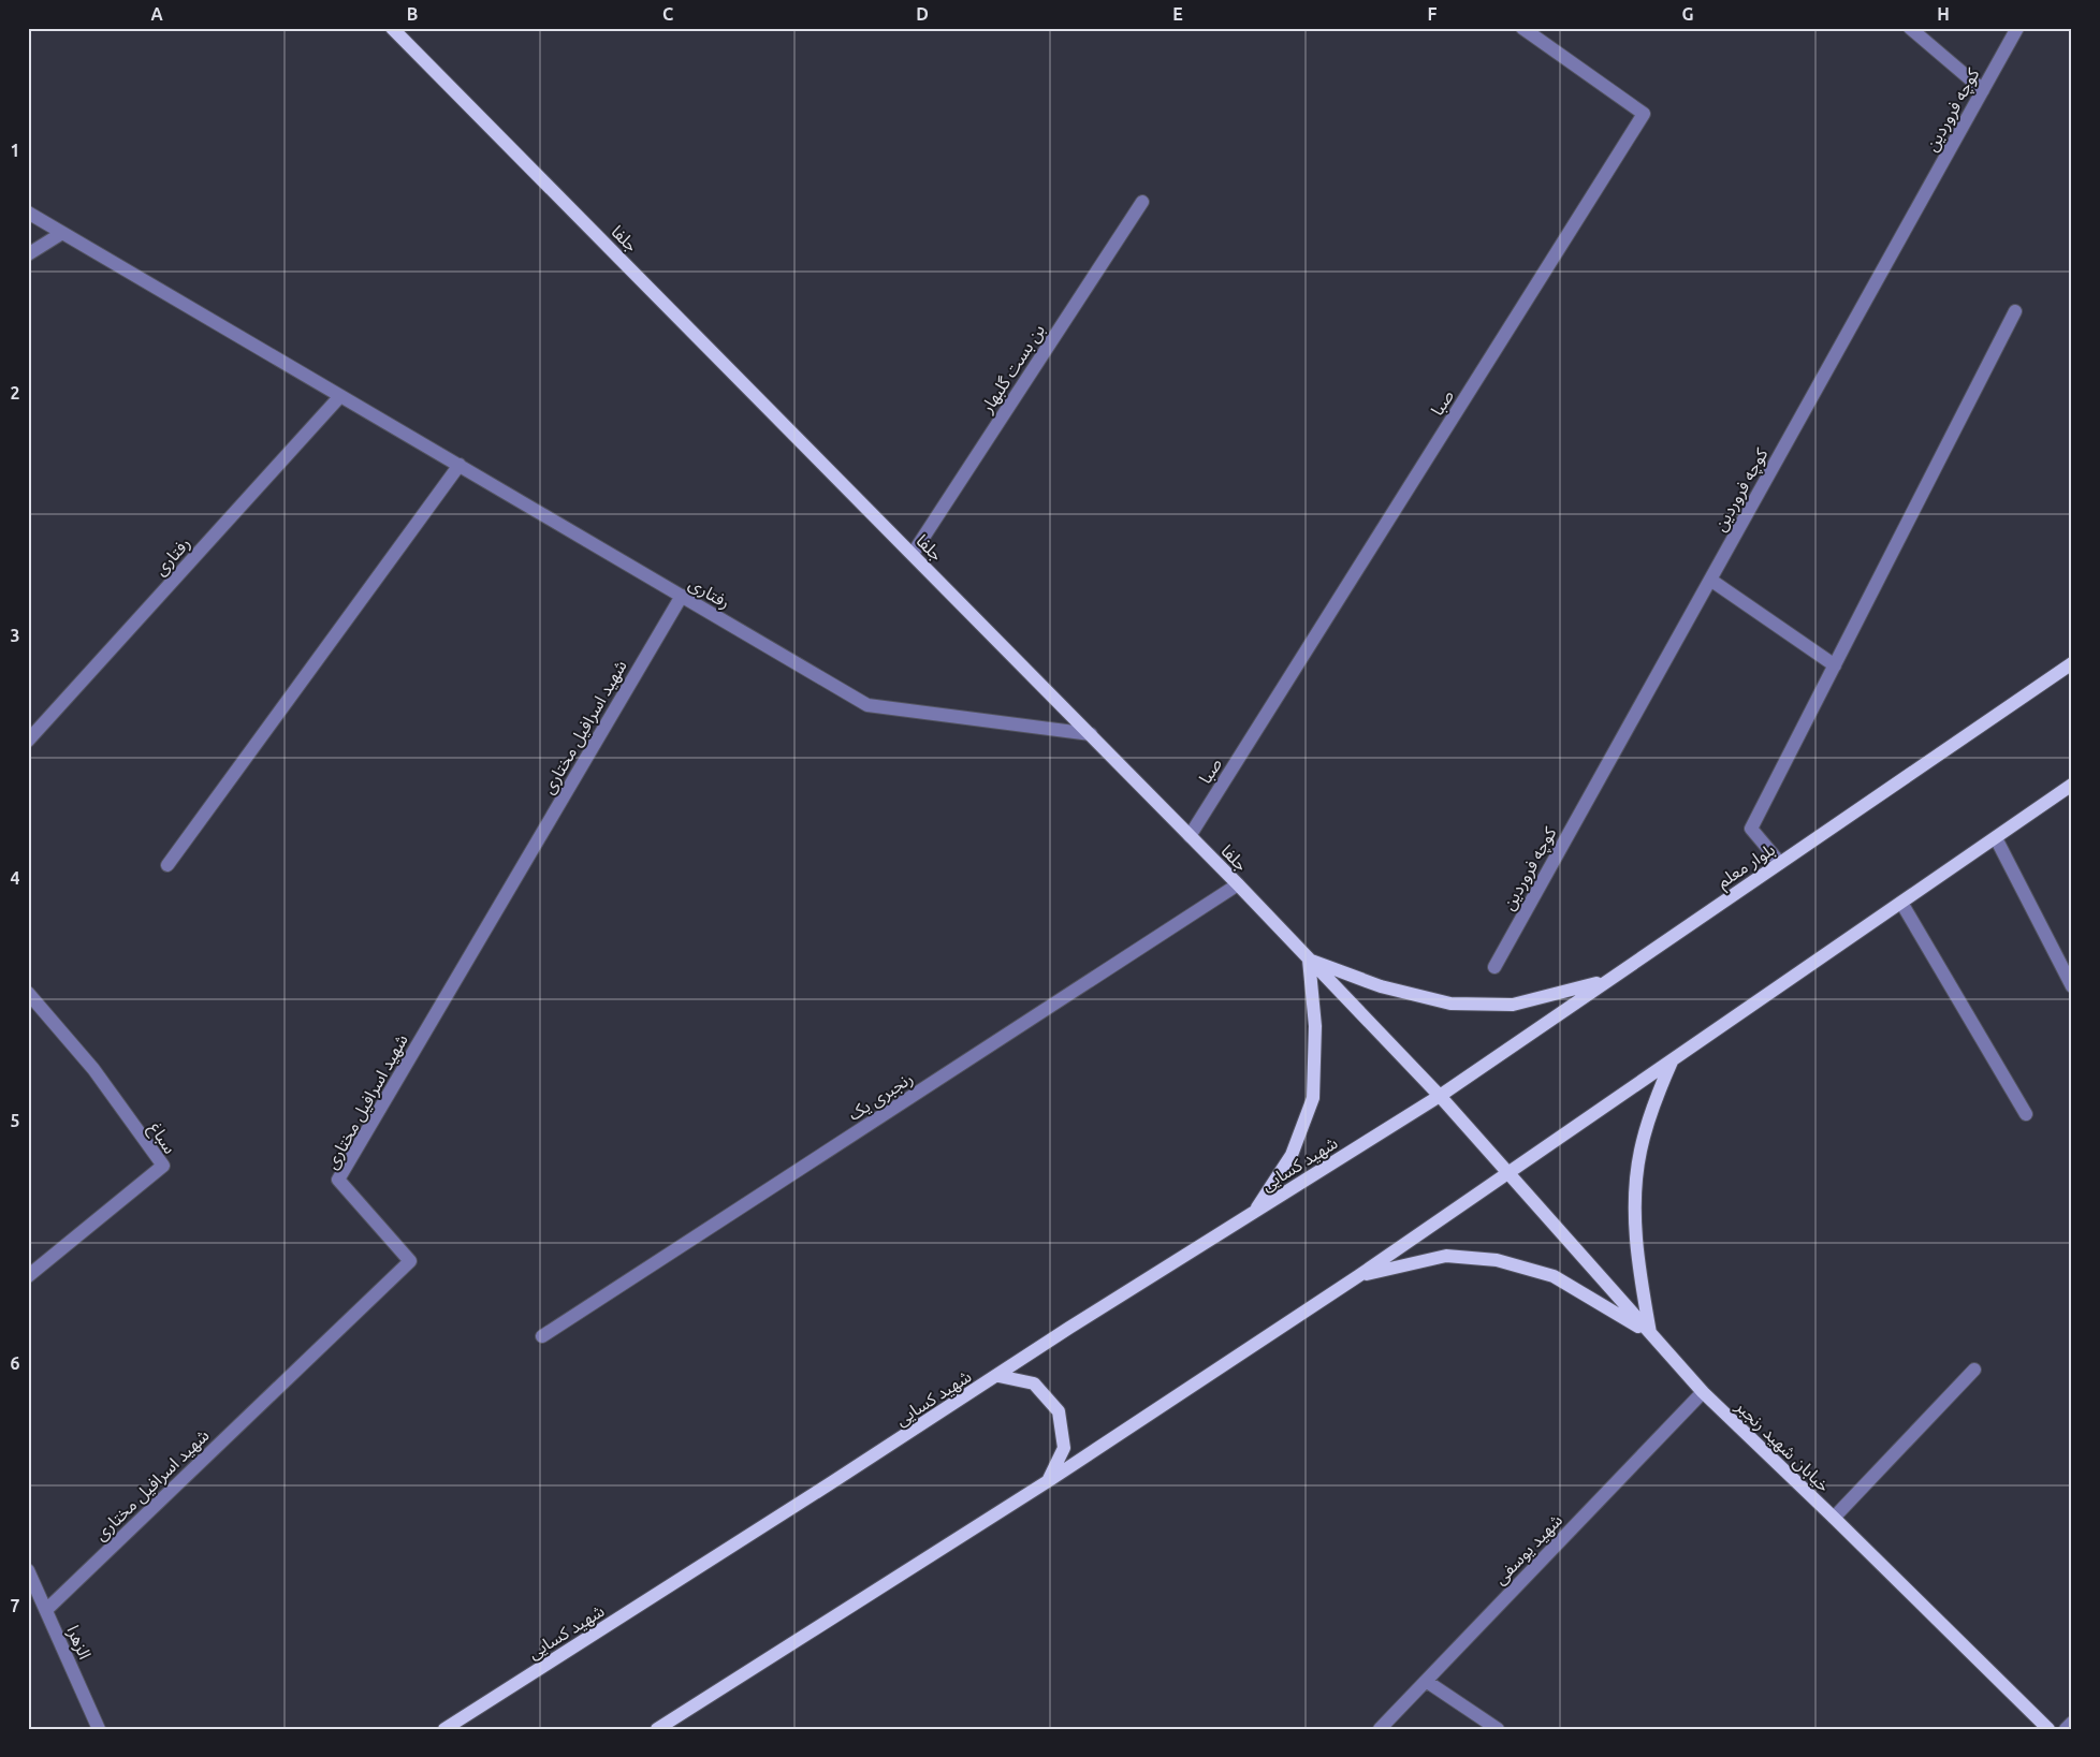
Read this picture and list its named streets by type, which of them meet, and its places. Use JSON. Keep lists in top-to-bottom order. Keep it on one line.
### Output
{"streets":{"main road":["جلفا","بلوار معلم","شهید کسایی","خیابان شهید رنجبر"],"street":["کوچه فروردین","بن بست گلبهار","صبا","رفتاری","شهید اسرافیل مختاری","رنجبری یک","سباغ","شهید یوسفی","الزهرا"]},"crossings":[["جلفا","بن بست گلبهار"],["جلفا","صبا"],["جلفا","رفتاری"],["جلفا","بلوار معلم"],["جلفا","رنجبری یک"],["جلفا","شهید کسایی"],["جلفا","خیابان شهید رنجبر"],["رفتاری","شهید اسرافیل مختاری"],["شهید اسرافیل مختاری","الزهرا"],["بلوار معلم","شهید کسایی"],["خیابان شهید رنجبر","شهید یوسفی"]],"grid":{"columns":["A","B","C","D","E","F","G","H"],"rows":["1","2","3","4","5","6","7"]}}
